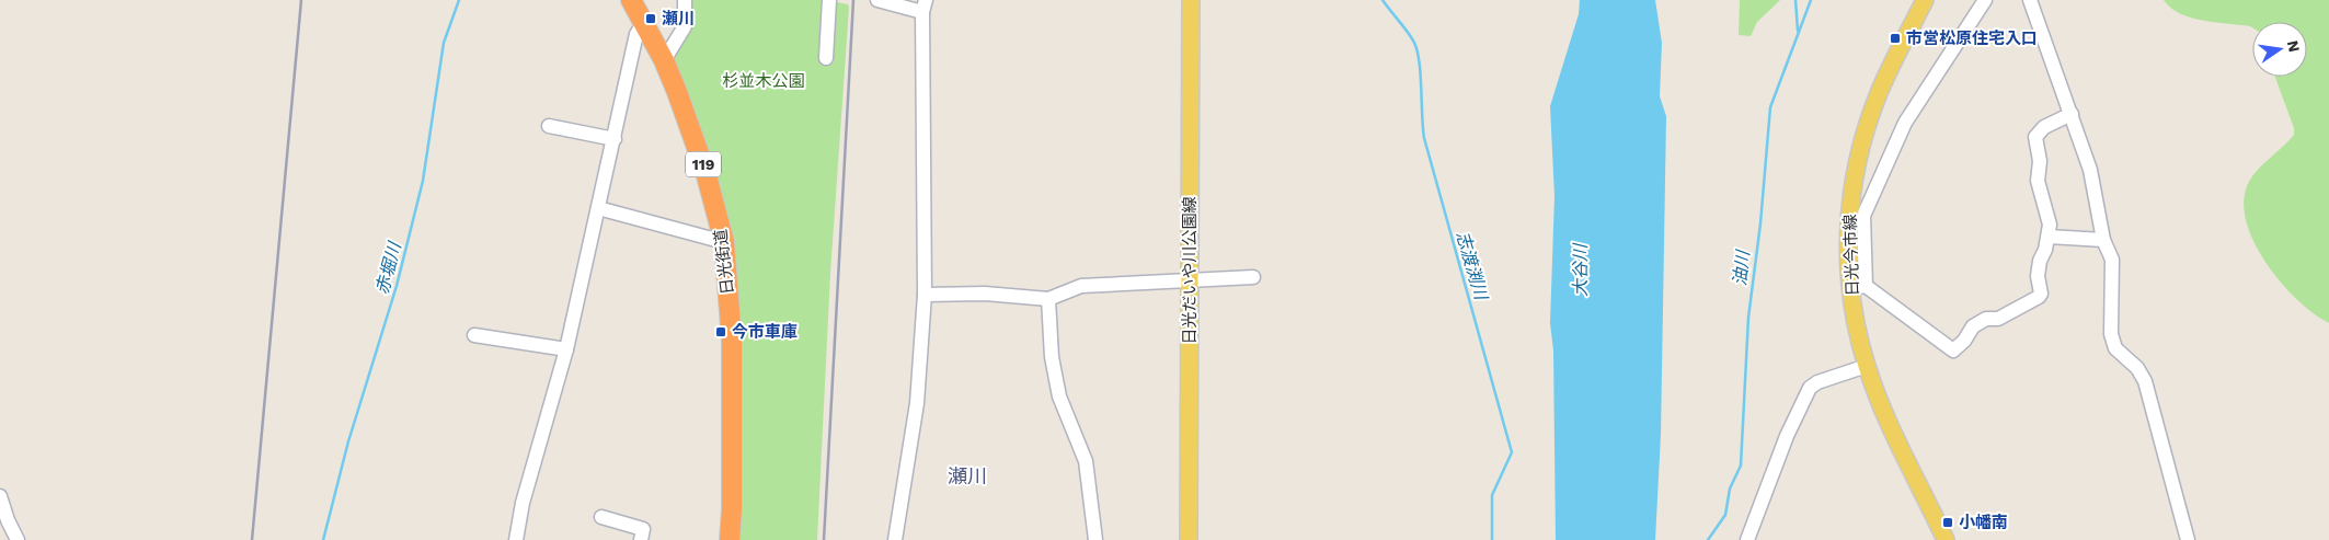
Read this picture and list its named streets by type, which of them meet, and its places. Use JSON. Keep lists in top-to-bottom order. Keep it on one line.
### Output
{"streets":{"highway":["119","日光街道"],"main road":["日光今市線","日光だいや川公園線"]},"districts":["瀬川"],"water":["志渡渕川","赤堀川","油川","大谷川"],"parks":["杉並木公園"],"places":{"transit":["瀬川","市営松原住宅入口","今市車庫","小幡南"]},"north":"right"}
